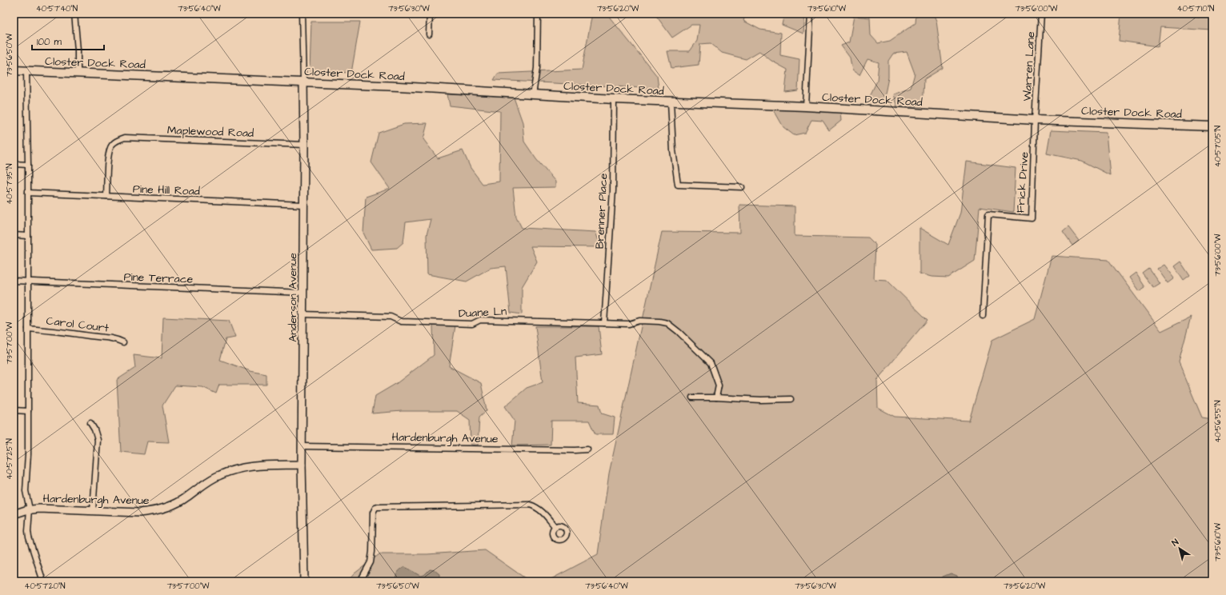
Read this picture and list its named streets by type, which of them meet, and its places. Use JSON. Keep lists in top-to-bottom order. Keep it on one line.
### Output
{"streets":{"main road":["Closter Dock Road","Anderson Avenue","Hardenburgh Avenue"],"street":["Warren Lane","Maplewood Road","Frick Drive","Pine Hill Road","Brenner Place","Pine Terrace","Duane Ln","Carol Court"]},"crossings":[["Closter Dock Road","Warren Lane"],["Closter Dock Road","Frick Drive"],["Closter Dock Road","Brenner Place"],["Closter Dock Road","Anderson Avenue"],["Warren Lane","Frick Drive"],["Maplewood Road","Pine Hill Road"],["Maplewood Road","Anderson Avenue"],["Pine Hill Road","Anderson Avenue"],["Brenner Place","Duane Ln"],["Pine Terrace","Anderson Avenue"],["Anderson Avenue","Duane Ln"],["Anderson Avenue","Hardenburgh Avenue"]],"scale_bar":"100 m","north":"top left","coordinates":["40°57'40\"N","73°56'40\"W","73°56'30\"W","73°56'20\"W","73°56'10\"W","73°56'00\"W","40°57'10\"N","73°56'50\"W","40°57'05\"N","40°57'35\"N","73°57'00\"W","40°56'55\"N","40°57'25\"N","40°57'20\"N"]}
